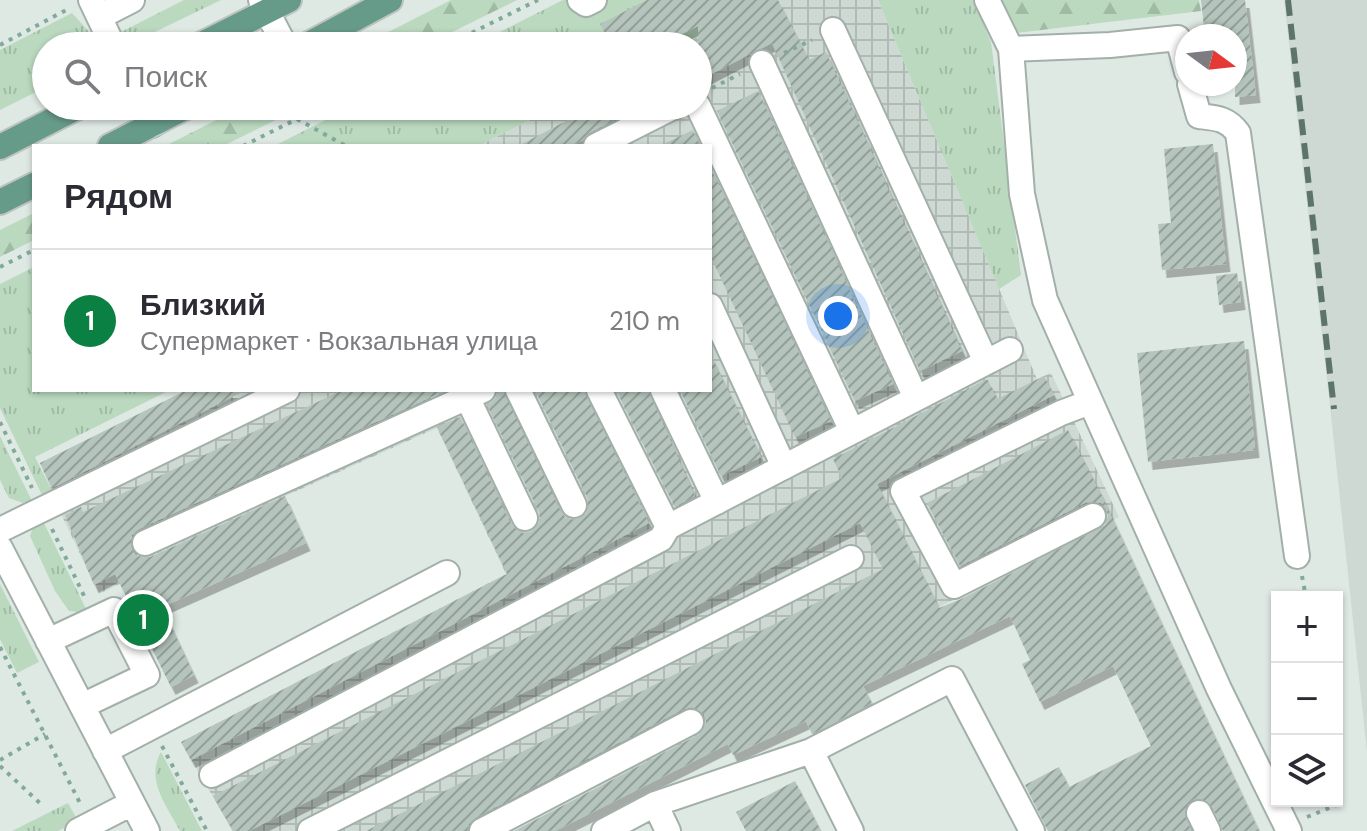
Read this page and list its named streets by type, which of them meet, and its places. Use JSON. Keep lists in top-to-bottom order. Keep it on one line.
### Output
{"north":"right","page":{"search":"Поиск","heading":"Рядом","list":[{"mark":"1","name":"Близкий","note":"Супермаркет · Вокзальная улица","value":"210 m"}],"pins":"1","map_buttons":["+","−"]}}
